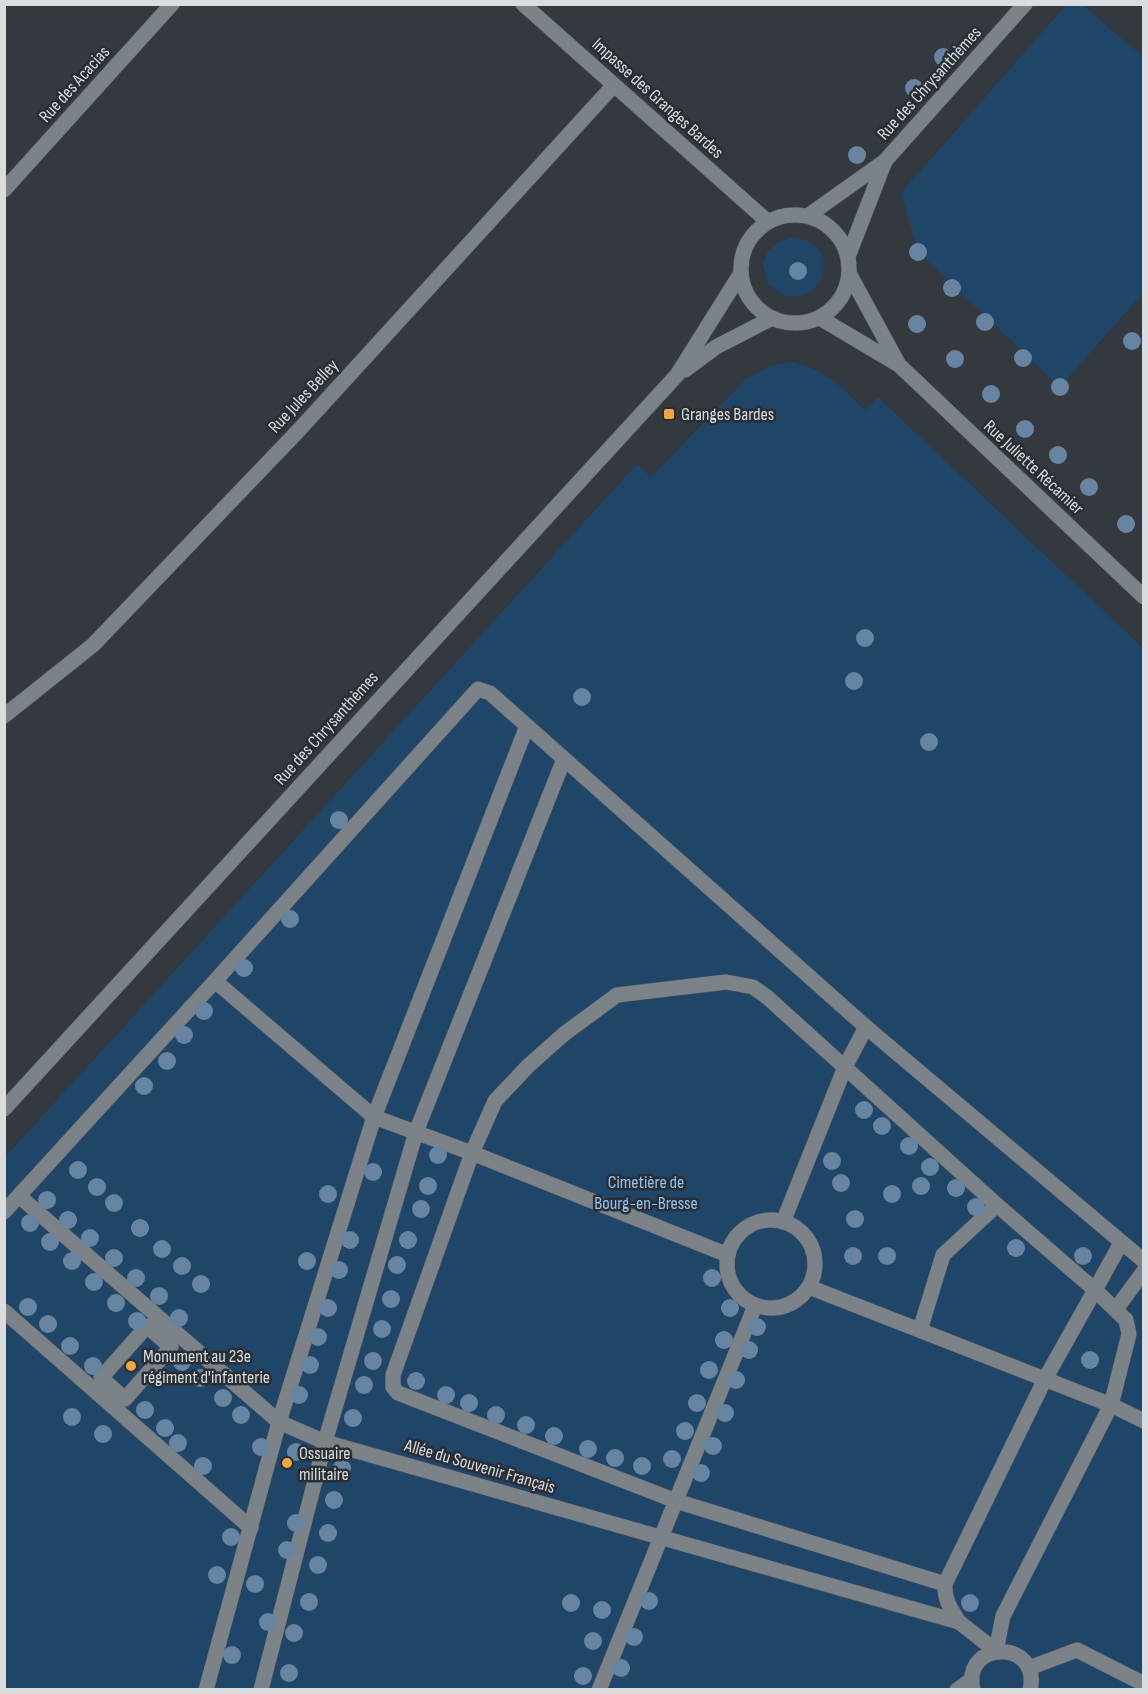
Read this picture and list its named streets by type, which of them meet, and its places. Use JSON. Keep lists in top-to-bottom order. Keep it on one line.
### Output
{"streets":{"street":["Rue des Chrysanthèmes","Rue des Acacias","Impasse des Granges Bardes","Rue Jules Belley","Rue Juliette Récamier","Allée du Souvenir Français"]},"crossings":[["Rue des Chrysanthèmes","Impasse des Granges Bardes"],["Rue des Chrysanthèmes","Rue Juliette Récamier"],["Impasse des Granges Bardes","Rue Jules Belley"],["Impasse des Granges Bardes","Rue Juliette Récamier"]],"parks":["Cimetière de Bourg-en-Bresse"],"places":{"transit":["Granges Bardes"],"other":["Monument au 23e régiment d'infanterie","Ossuaire militaire"]}}
